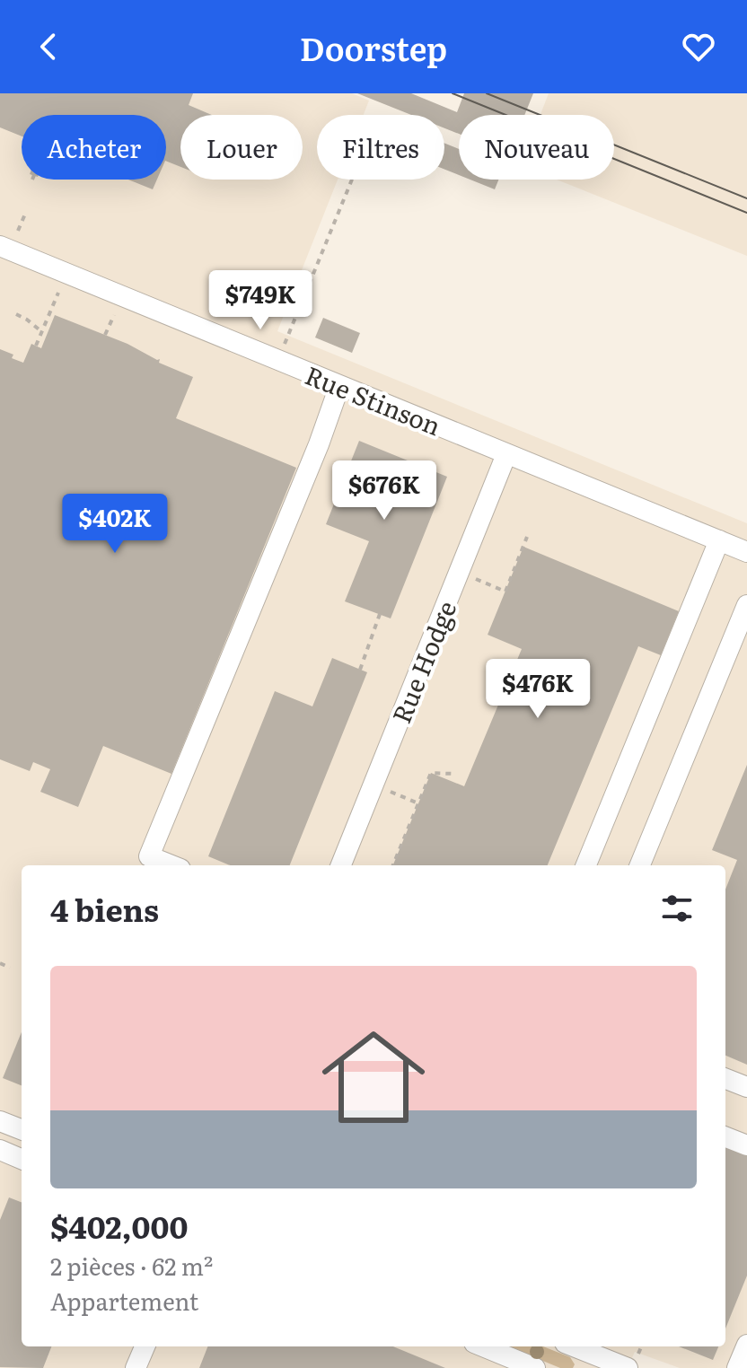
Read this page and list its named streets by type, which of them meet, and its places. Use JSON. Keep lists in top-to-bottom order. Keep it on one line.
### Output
{"streets":{"street":["Rue Stinson","Rue Hodge"]},"crossings":[["Rue Stinson","Rue Hodge"]],"page":{"header":"Doorstep","chip":["Acheter","Louer","Filtres","Nouveau"],"price":["$749K","$676K","$402K","$476K"],"heading":"4 biens","list":[{"name":"$402,000","note":"2 pièces · 62 m² · Appartement"}]}}
